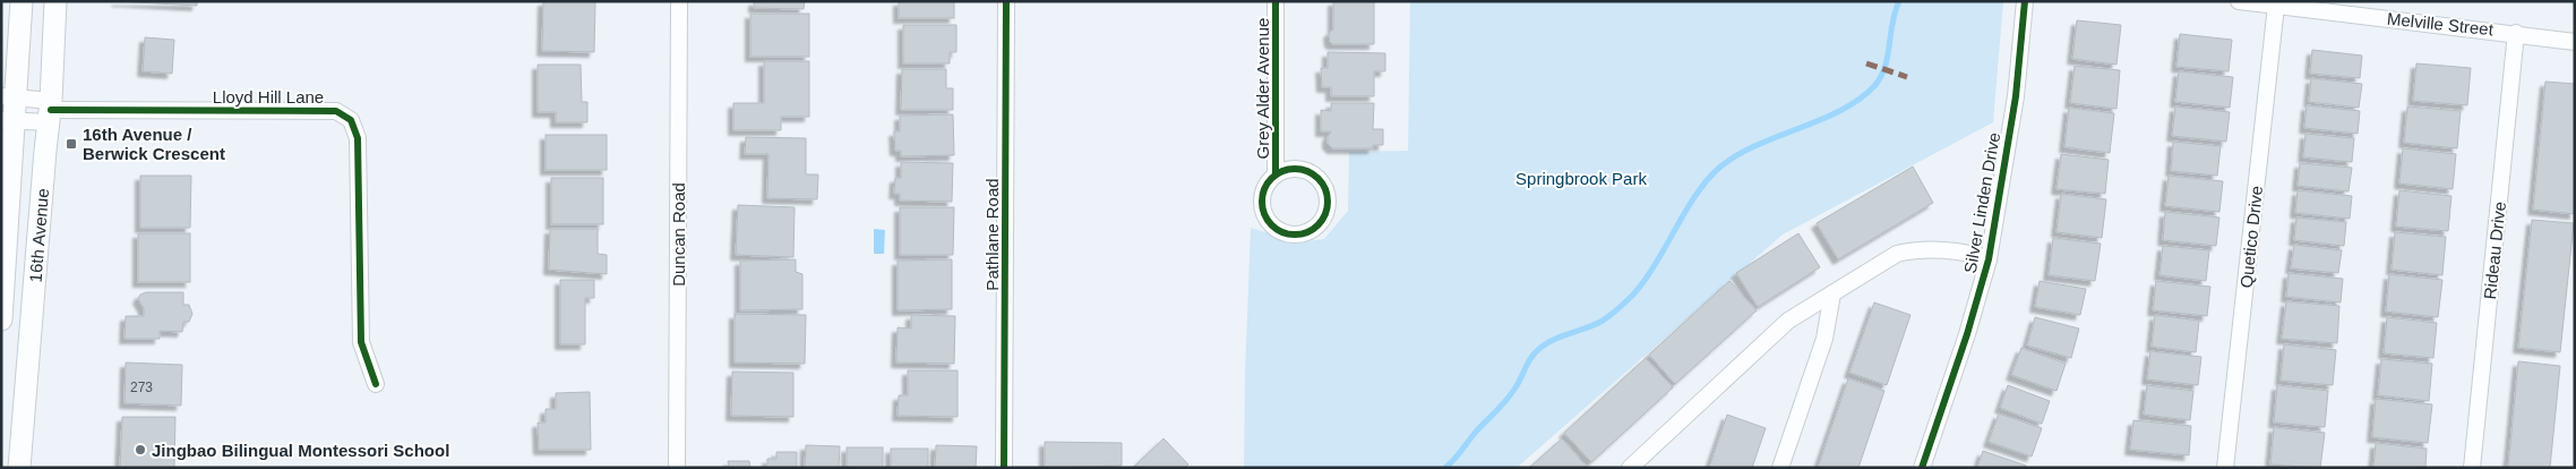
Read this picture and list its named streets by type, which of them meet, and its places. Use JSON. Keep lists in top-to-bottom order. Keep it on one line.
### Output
{"streets":{"main road":["16th Avenue"],"street":["Melville Street","Grey Alder Avenue","Lloyd Hill Lane","Silver Linden Drive","Duncan Road","Pathlane Road","Quetico Drive","Rideau Drive"]},"crossings":[["Melville Street","Quetico Drive"],["Melville Street","Rideau Drive"],["Lloyd Hill Lane","16th Avenue"]],"parks":["Springbrook Park"],"places":{"transit":["16th Avenue / Berwick Crescent"],"other":["Jingbao Bilingual Montessori School"]},"house_numbers":["273"]}
